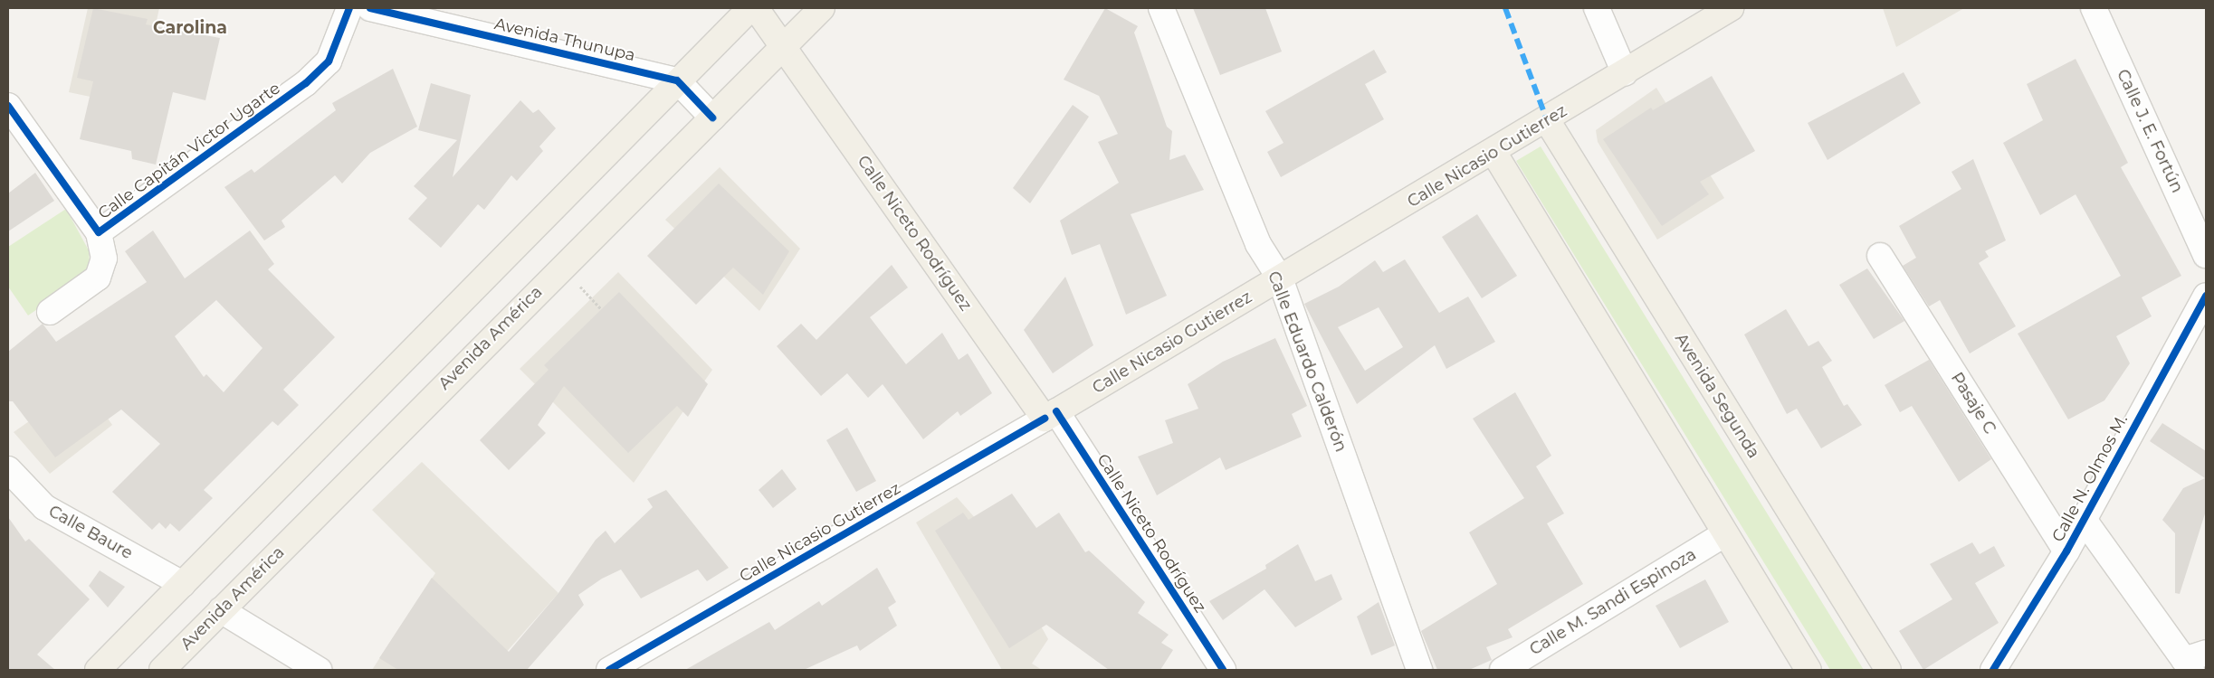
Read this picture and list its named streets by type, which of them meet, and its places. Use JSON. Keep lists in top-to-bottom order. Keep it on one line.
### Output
{"streets":{"main road":["Calle Nicasio Gutierrez","Calle Niceto Rodríguez","Avenida América","Avenida Segunda"],"street":["Avenida Thunupa","Calle J. E. Fortún","Calle Capitán Victor Ugarte","Calle Eduardo Calderón","Pasaje C","Calle N. Olmos M.","Calle Baure","Calle M. Sandi Espinoza"]},"crossings":[["Calle Nicasio Gutierrez","Calle Niceto Rodríguez"],["Calle Nicasio Gutierrez","Calle Eduardo Calderón"],["Calle Nicasio Gutierrez","Avenida Segunda"],["Calle Niceto Rodríguez","Avenida América"],["Pasaje C","Calle N. Olmos M."]],"districts":["Carolina"]}
